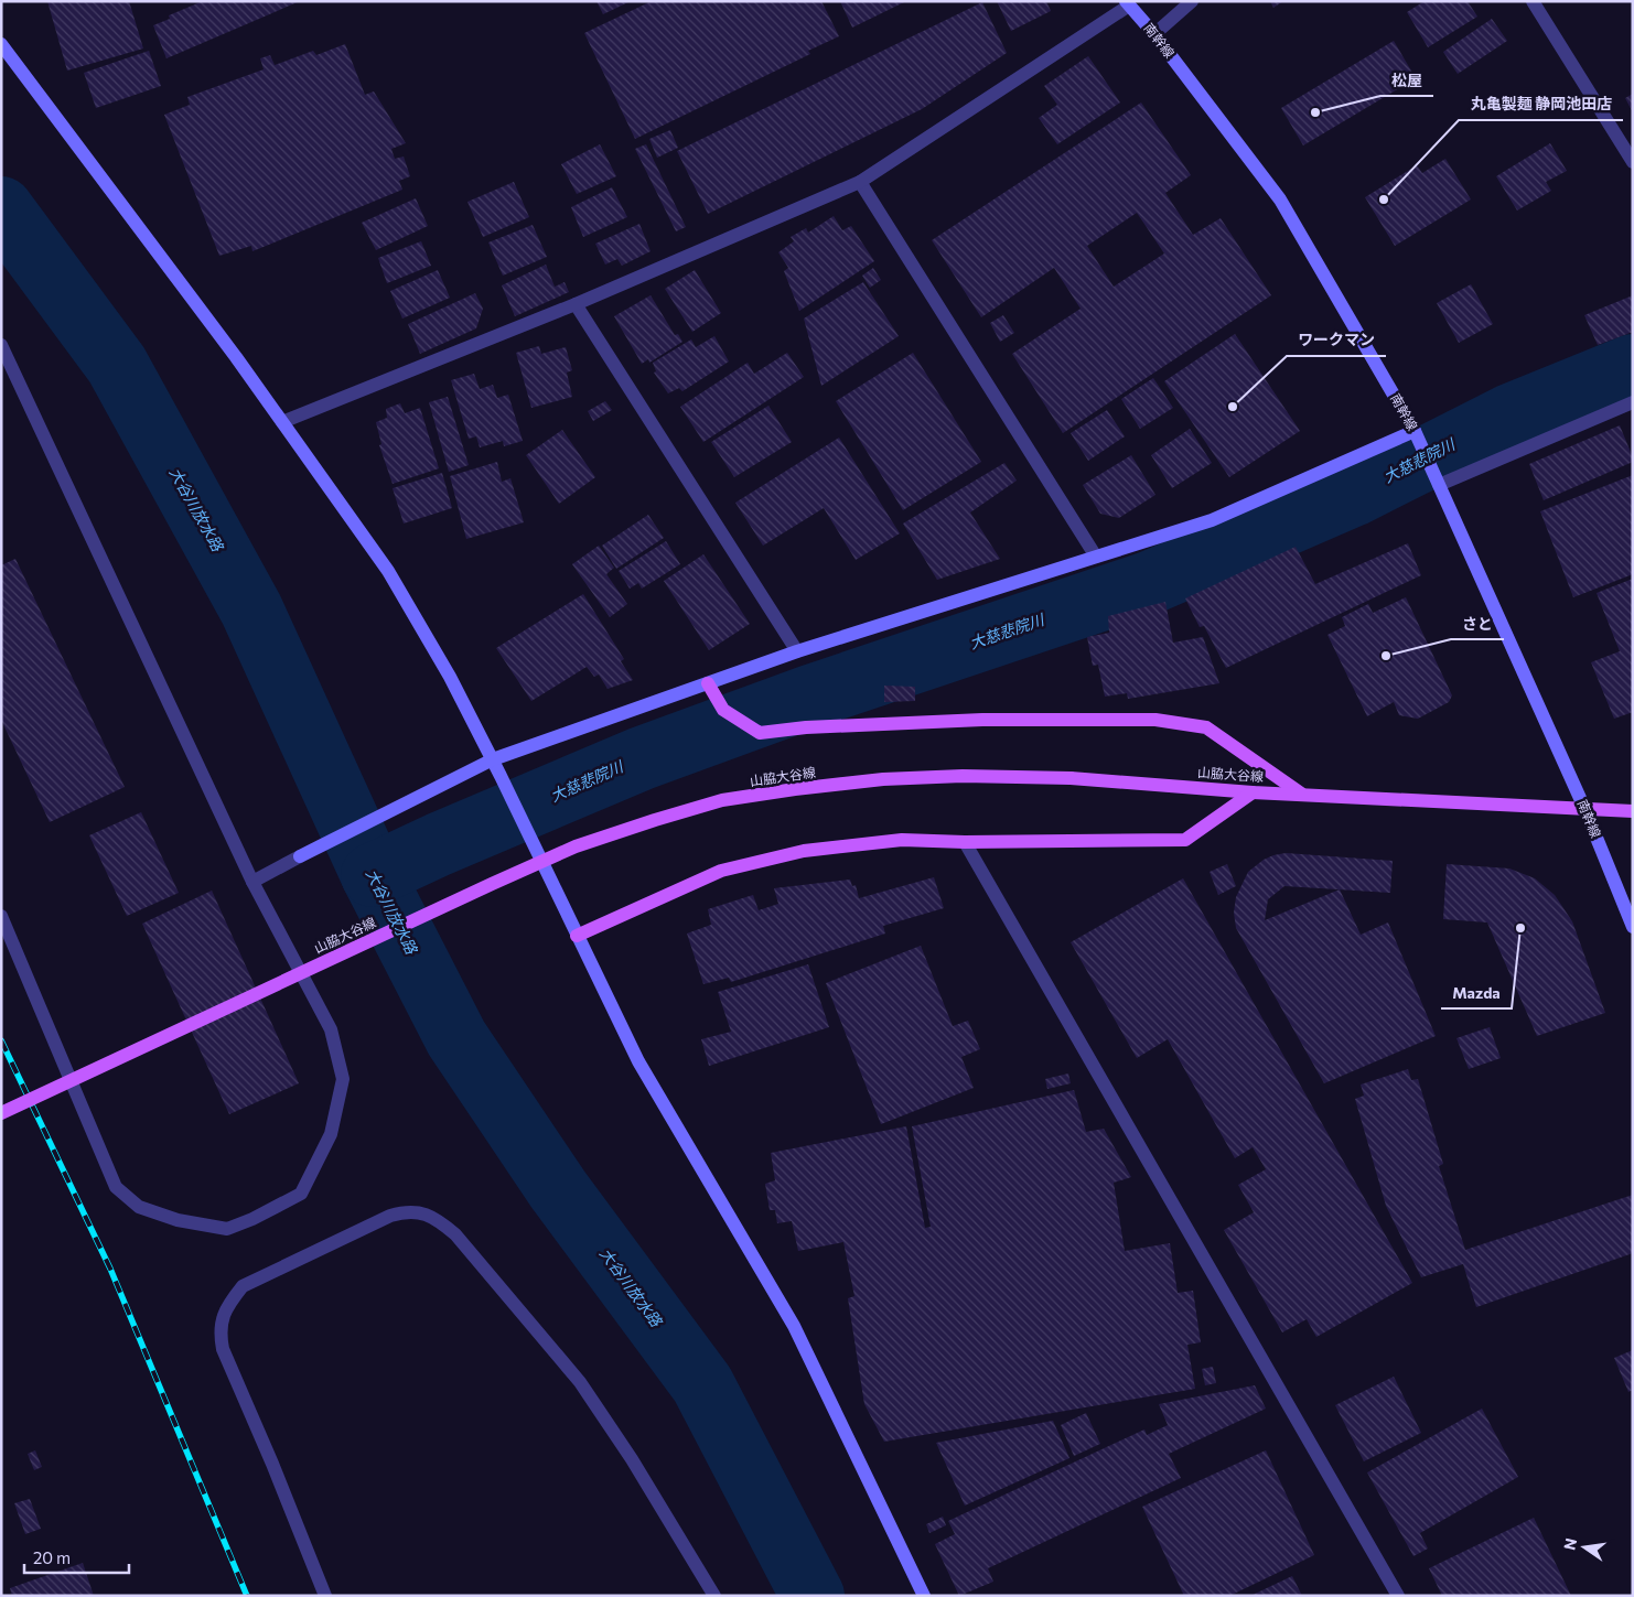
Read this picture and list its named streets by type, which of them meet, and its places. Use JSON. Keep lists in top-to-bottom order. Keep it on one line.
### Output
{"streets":{"main road":["山脇大谷線"],"street":["南幹線"]},"crossings":[["南幹線","山脇大谷線"]],"water":["大慈悲院川","大谷川放水路"],"places":["松屋","丸亀製麺 静岡池田店","ワークマン","さと","Mazda"],"scale_bar":"20 m","north":"left"}
